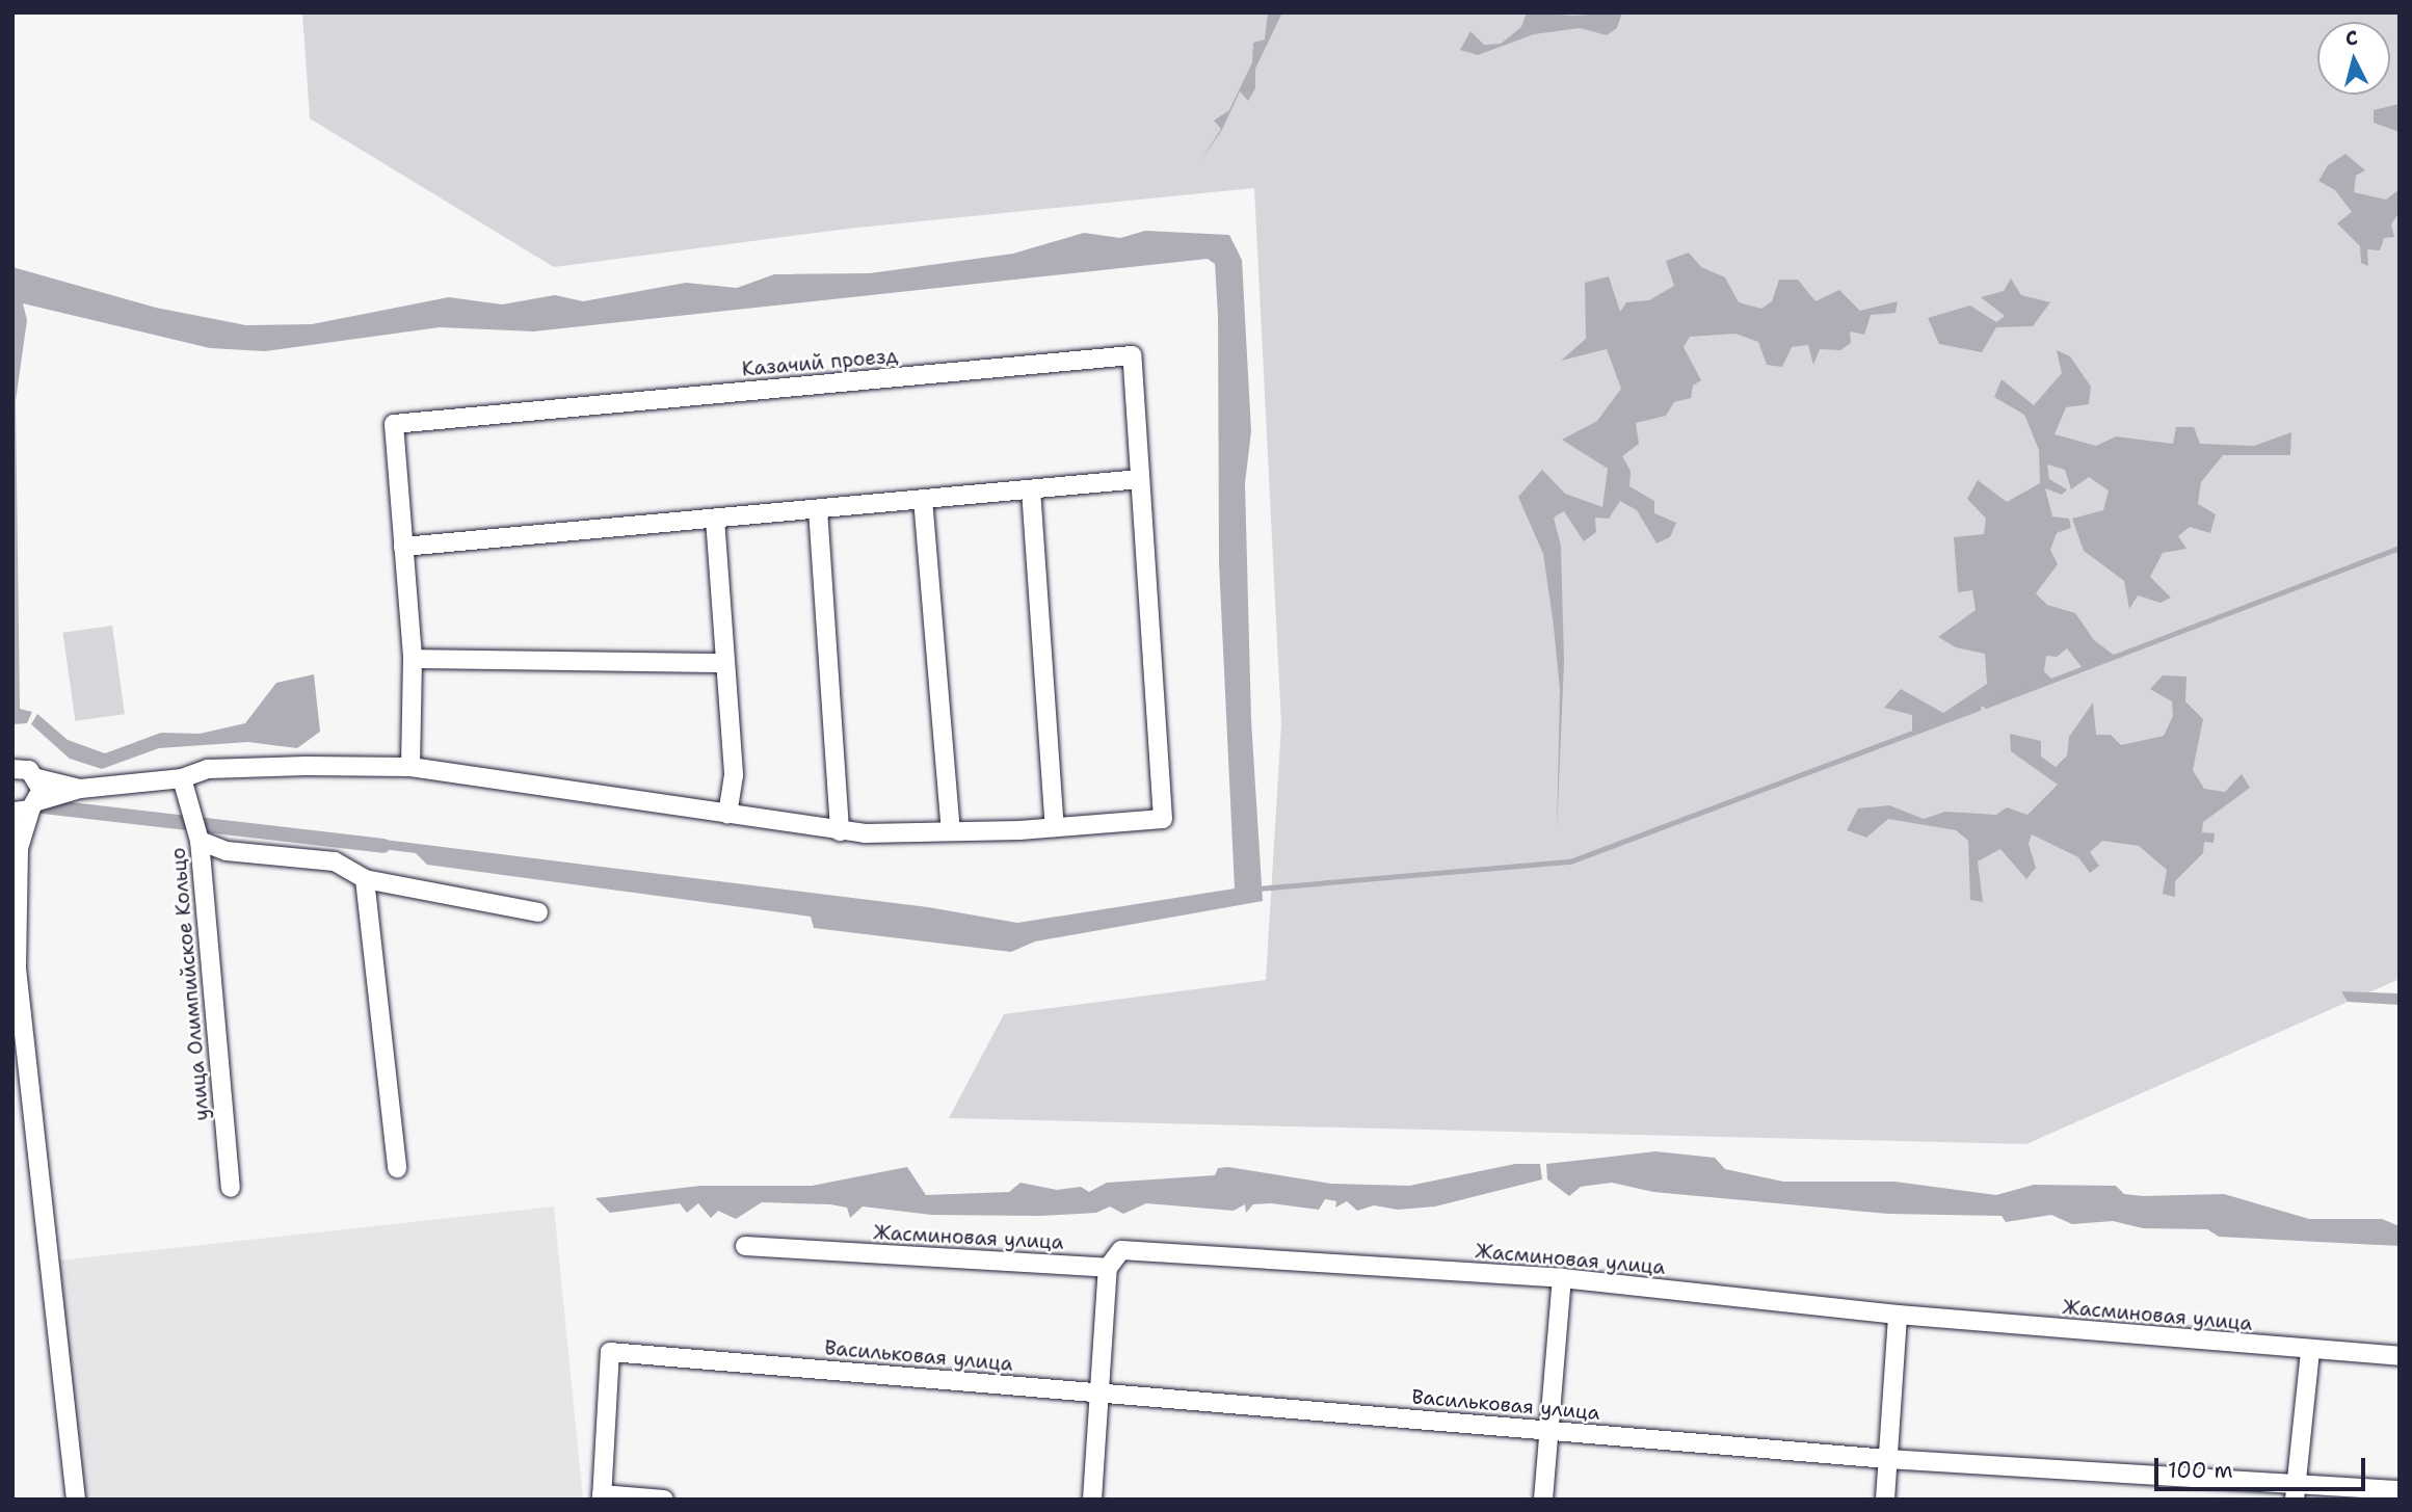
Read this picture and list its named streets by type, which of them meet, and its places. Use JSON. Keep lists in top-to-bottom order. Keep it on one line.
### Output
{"streets":{"street":["Казачий проезд","улица Олимпийское Кольцо","Жасминовая улица","Васильковая улица"]},"scale_bar":"100 m","north":"top"}
